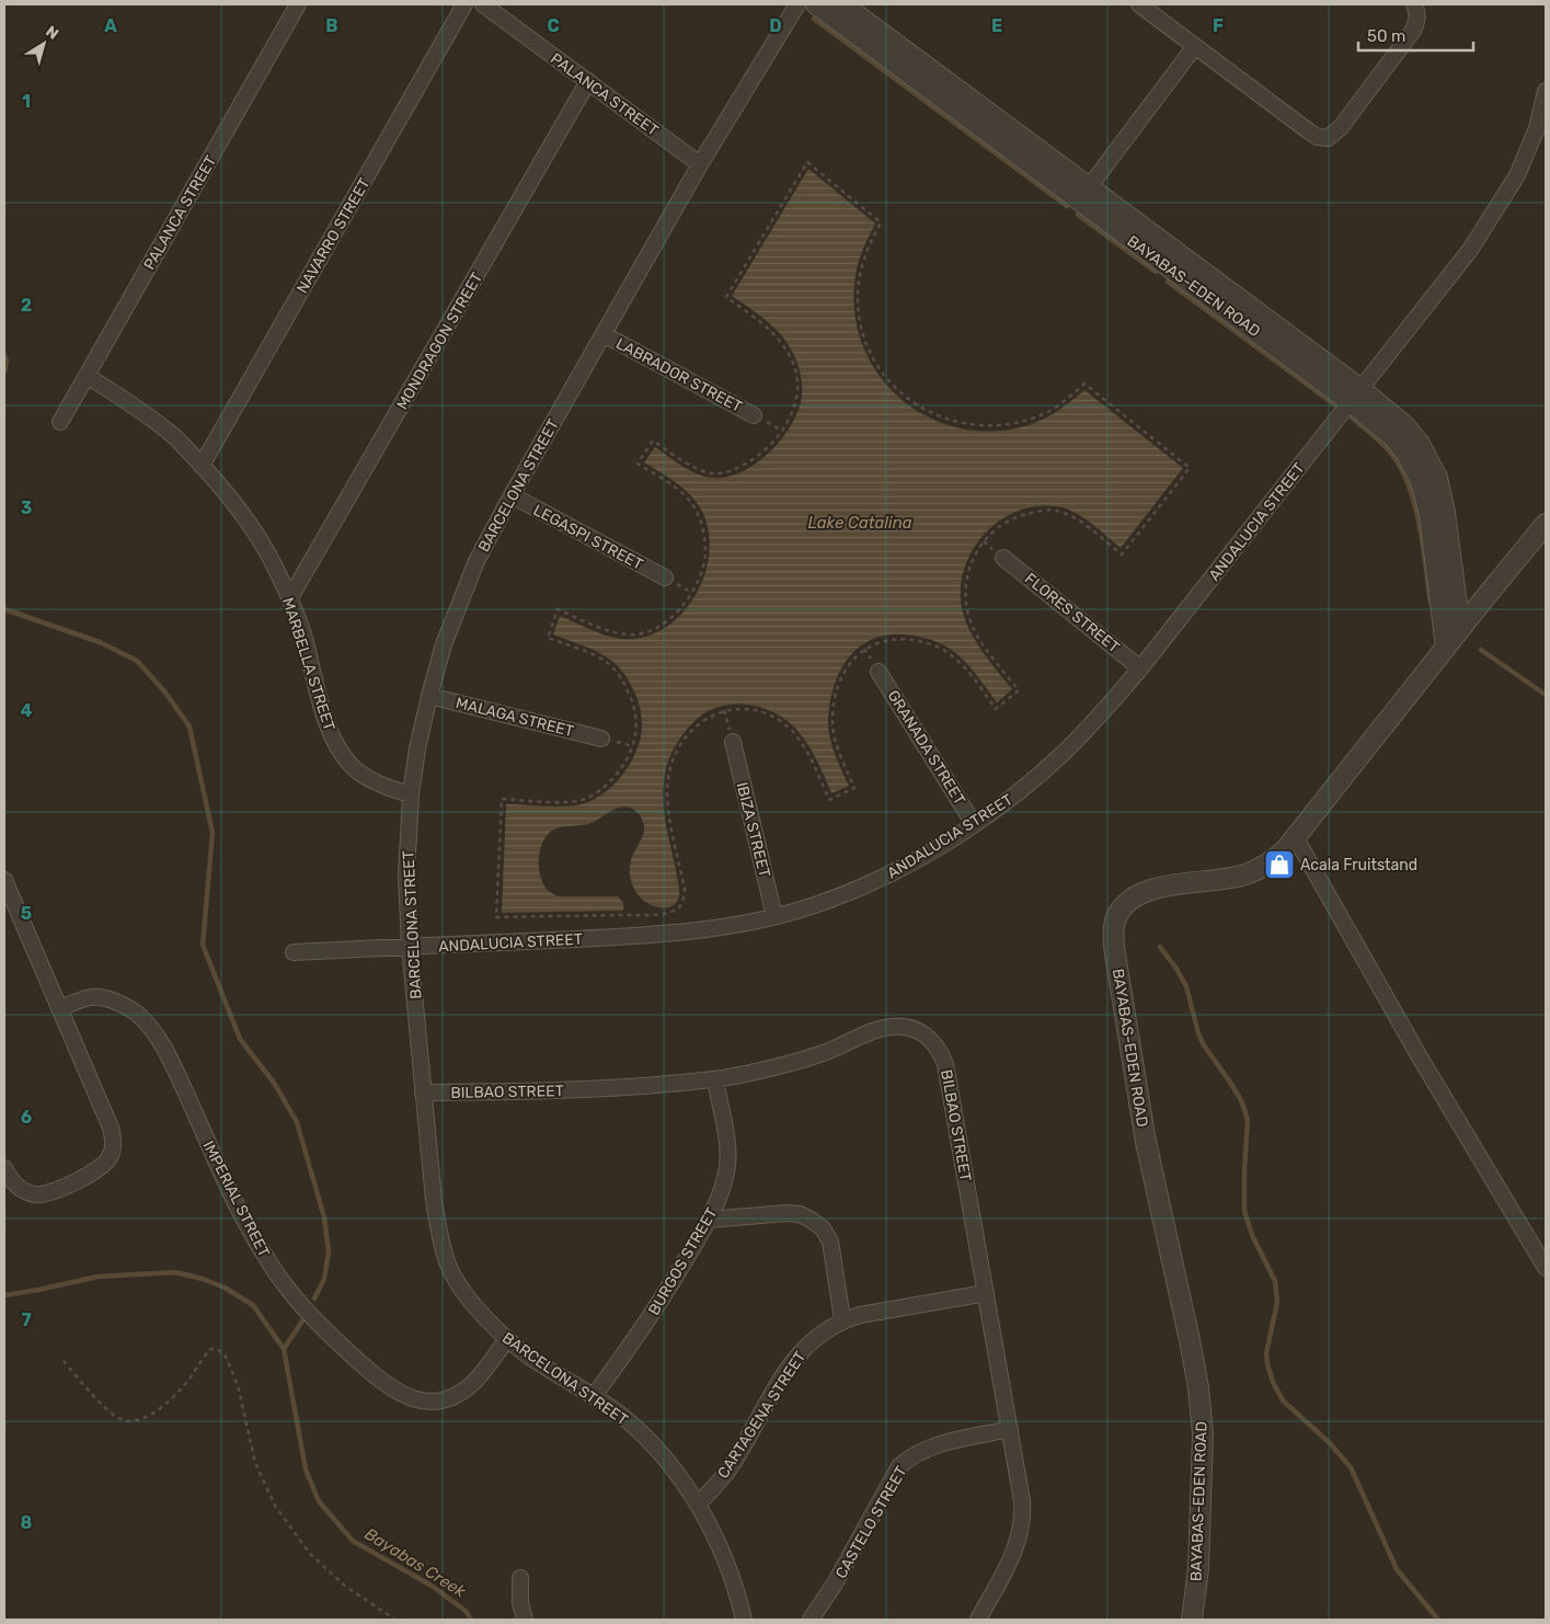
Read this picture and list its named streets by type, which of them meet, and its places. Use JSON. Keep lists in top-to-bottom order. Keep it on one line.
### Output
{"streets":{"street":["PALANCA STREET","NAVARRO STREET","BAYABAS-EDEN ROAD","MONDRAGON STREET","LABRADOR STREET","BARCELONA STREET","ANDALUCIA STREET","LEGASPI STREET","FLORES STREET","MARBELLA STREET","MALAGA STREET","GRANADA STREET","IBIZA STREET","BILBAO STREET","IMPERIAL STREET","BURGOS STREET","CARTAGENA STREET","CASTELO STREET"]},"crossings":[["PALANCA STREET","MONDRAGON STREET"],["PALANCA STREET","BARCELONA STREET"],["PALANCA STREET","MARBELLA STREET"],["NAVARRO STREET","MARBELLA STREET"],["BAYABAS-EDEN ROAD","ANDALUCIA STREET"],["MONDRAGON STREET","MARBELLA STREET"],["LABRADOR STREET","BARCELONA STREET"],["BARCELONA STREET","ANDALUCIA STREET"],["BARCELONA STREET","LEGASPI STREET"],["BARCELONA STREET","MARBELLA STREET"],["BARCELONA STREET","MALAGA STREET"],["BARCELONA STREET","BILBAO STREET"],["BARCELONA STREET","IMPERIAL STREET"],["BARCELONA STREET","BURGOS STREET"],["BARCELONA STREET","CARTAGENA STREET"],["ANDALUCIA STREET","FLORES STREET"],["ANDALUCIA STREET","GRANADA STREET"],["ANDALUCIA STREET","IBIZA STREET"],["BILBAO STREET","BURGOS STREET"],["BILBAO STREET","CARTAGENA STREET"],["BILBAO STREET","CASTELO STREET"]],"water":["Lake Catalina","Bayabas Creek"],"places":{"shop":["Acala Fruitstand"]},"scale_bar":"50 m","north":"top right","grid":{"columns":["A","B","C","D","E","F"],"rows":["1","2","3","4","5","6","7","8"]}}
